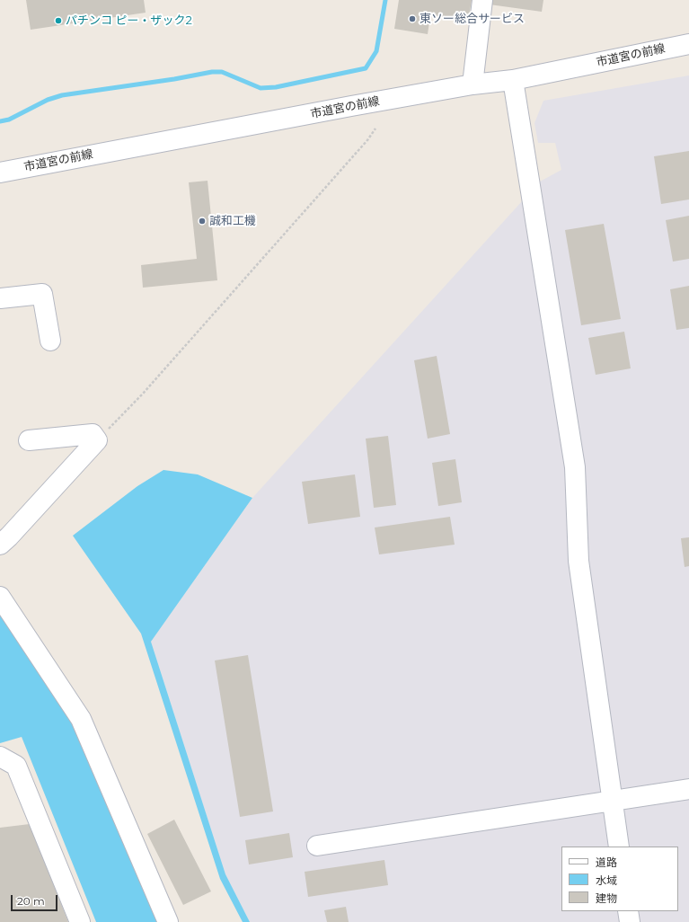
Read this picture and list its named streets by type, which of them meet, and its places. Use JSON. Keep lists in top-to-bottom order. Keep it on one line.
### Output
{"streets":{"street":["市道宮の前線"]},"places":["東ソー総合サービス","パチンコ ピー・ザック2","誠和工機"],"legend":["道路","水域","建物"],"scale_bar":"20 m"}
